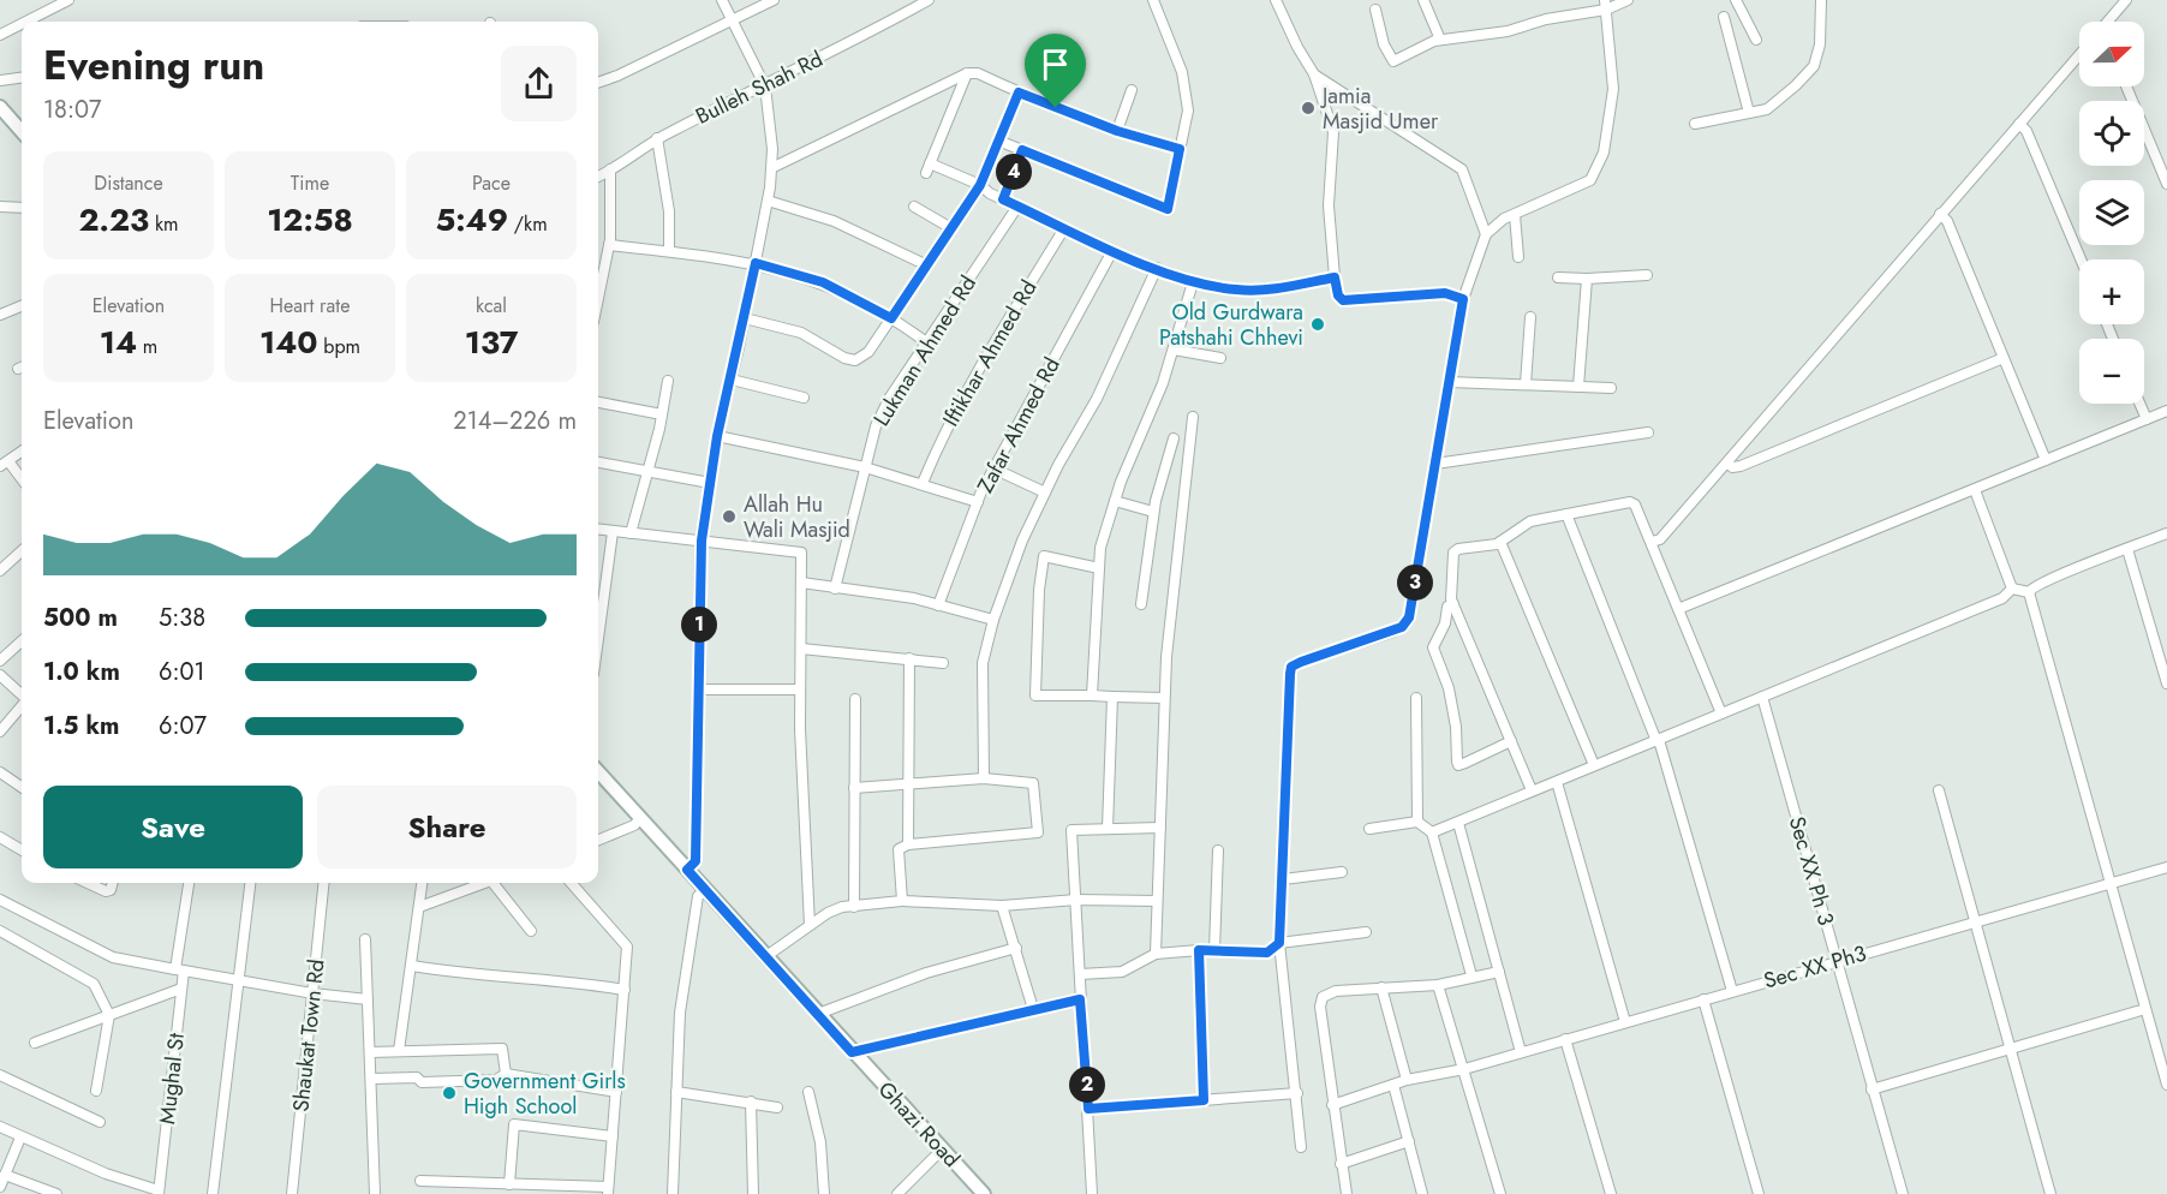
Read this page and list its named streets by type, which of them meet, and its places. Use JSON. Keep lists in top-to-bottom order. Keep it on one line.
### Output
{"streets":{"main road":["Ghazi Road"],"street":["Bulleh Shah Rd","Lukman Ahmed Rd","Iftikhar Ahmed Rd","Zafar Ahmed Rd","Sec XX Ph 3","Sec XX Ph3","Shaukat Town Rd","Mughal St"]},"crossings":[["Sec XX Ph 3","Sec XX Ph3"]],"places":["Jamia Masjid Umer","Old Gurdwara Patshahi Chhevi","Allah Hu Wali Masjid","Government Girls High School"],"north":"right","page":{"map_buttons":["+","−"],"heading":["Evening run","18:07"],"stats":[["Distance","2.23 km"],["Time","12:58"],["Pace","5:49 /km"],["Elevation","14 m"],["Heart rate","140 bpm"],["kcal","137"]],"pins":["4","3","1","2"],"chart":["Elevation","214–226 m"],"list":[{"name":"500 m","note":"5:38"},{"name":"1.0 km","note":"6:01"},{"name":"1.5 km","note":"6:07"}],"buttons":["Save","Share"]}}
